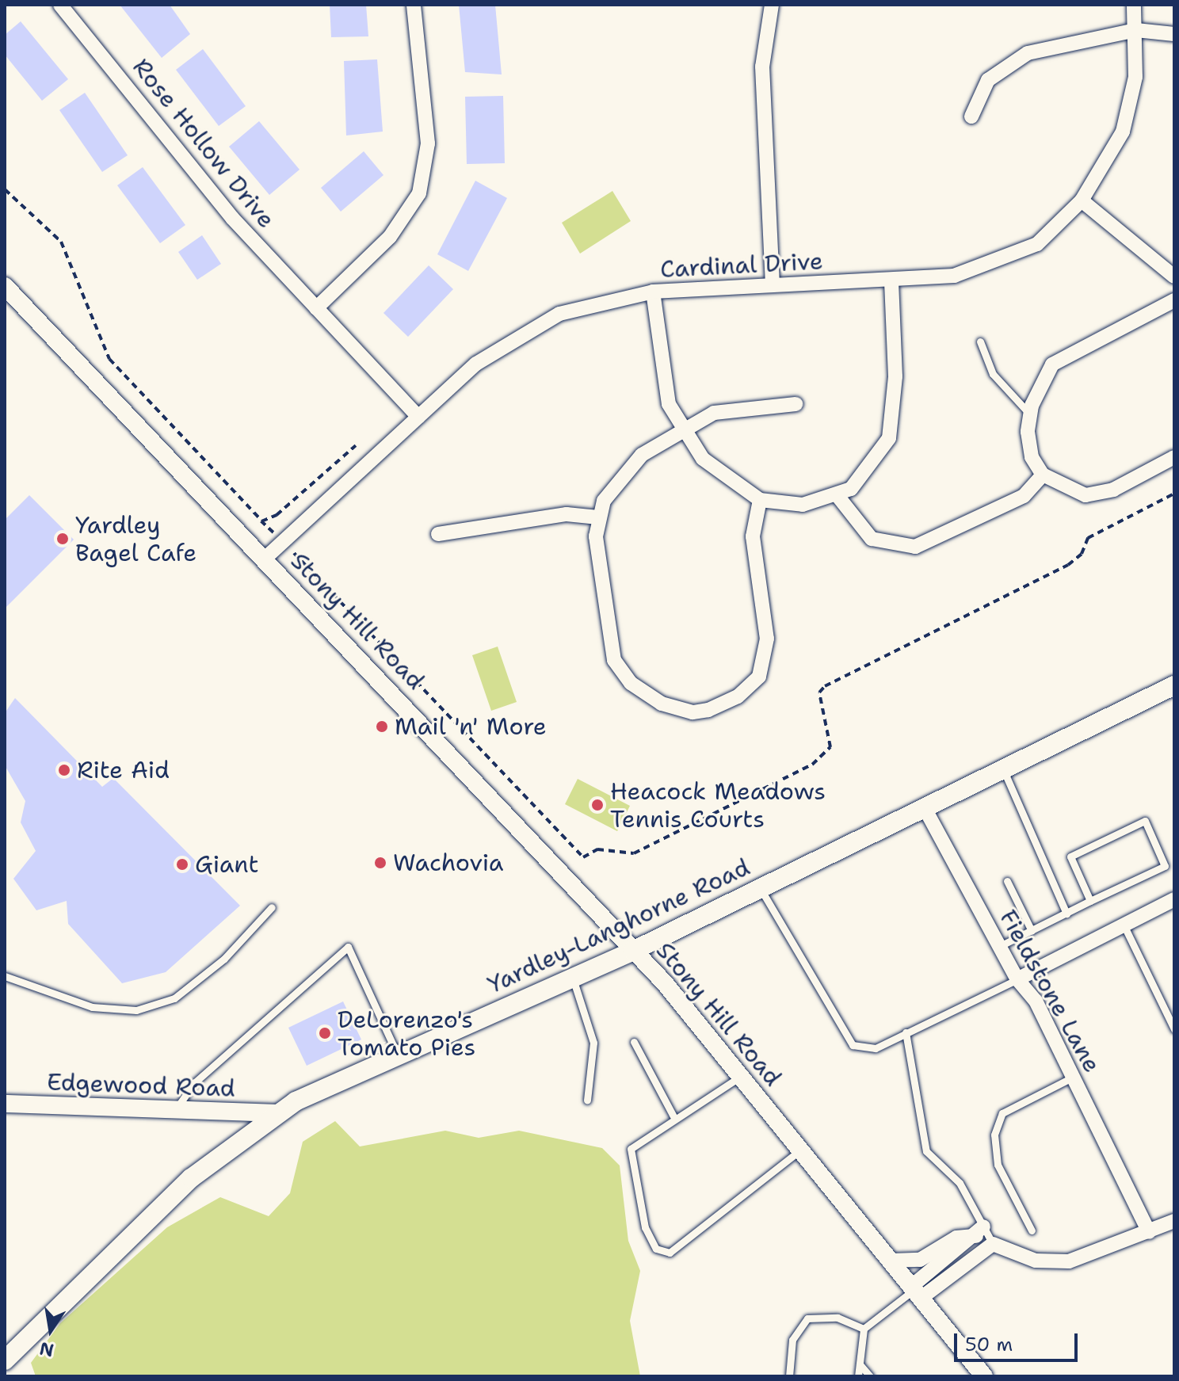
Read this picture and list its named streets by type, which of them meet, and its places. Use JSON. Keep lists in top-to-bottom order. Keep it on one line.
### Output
{"streets":{"main road":["Yardley-Langhorne Road"],"street":["Rose Hollow Drive","Cardinal Drive","Stony Hill Road","Fieldstone Lane","Edgewood Road"]},"crossings":[["Rose Hollow Drive","Cardinal Drive"],["Cardinal Drive","Stony Hill Road"],["Stony Hill Road","Yardley-Langhorne Road"],["Yardley-Langhorne Road","Fieldstone Lane"],["Yardley-Langhorne Road","Edgewood Road"]],"places":["Yardley Bagel Cafe","Mail 'n' More","Rite Aid","Heacock Meadows Tennis Courts","Wachovia","Giant","DeLorenzo's Tomato Pies"],"scale_bar":"50 m","north":"bottom"}
